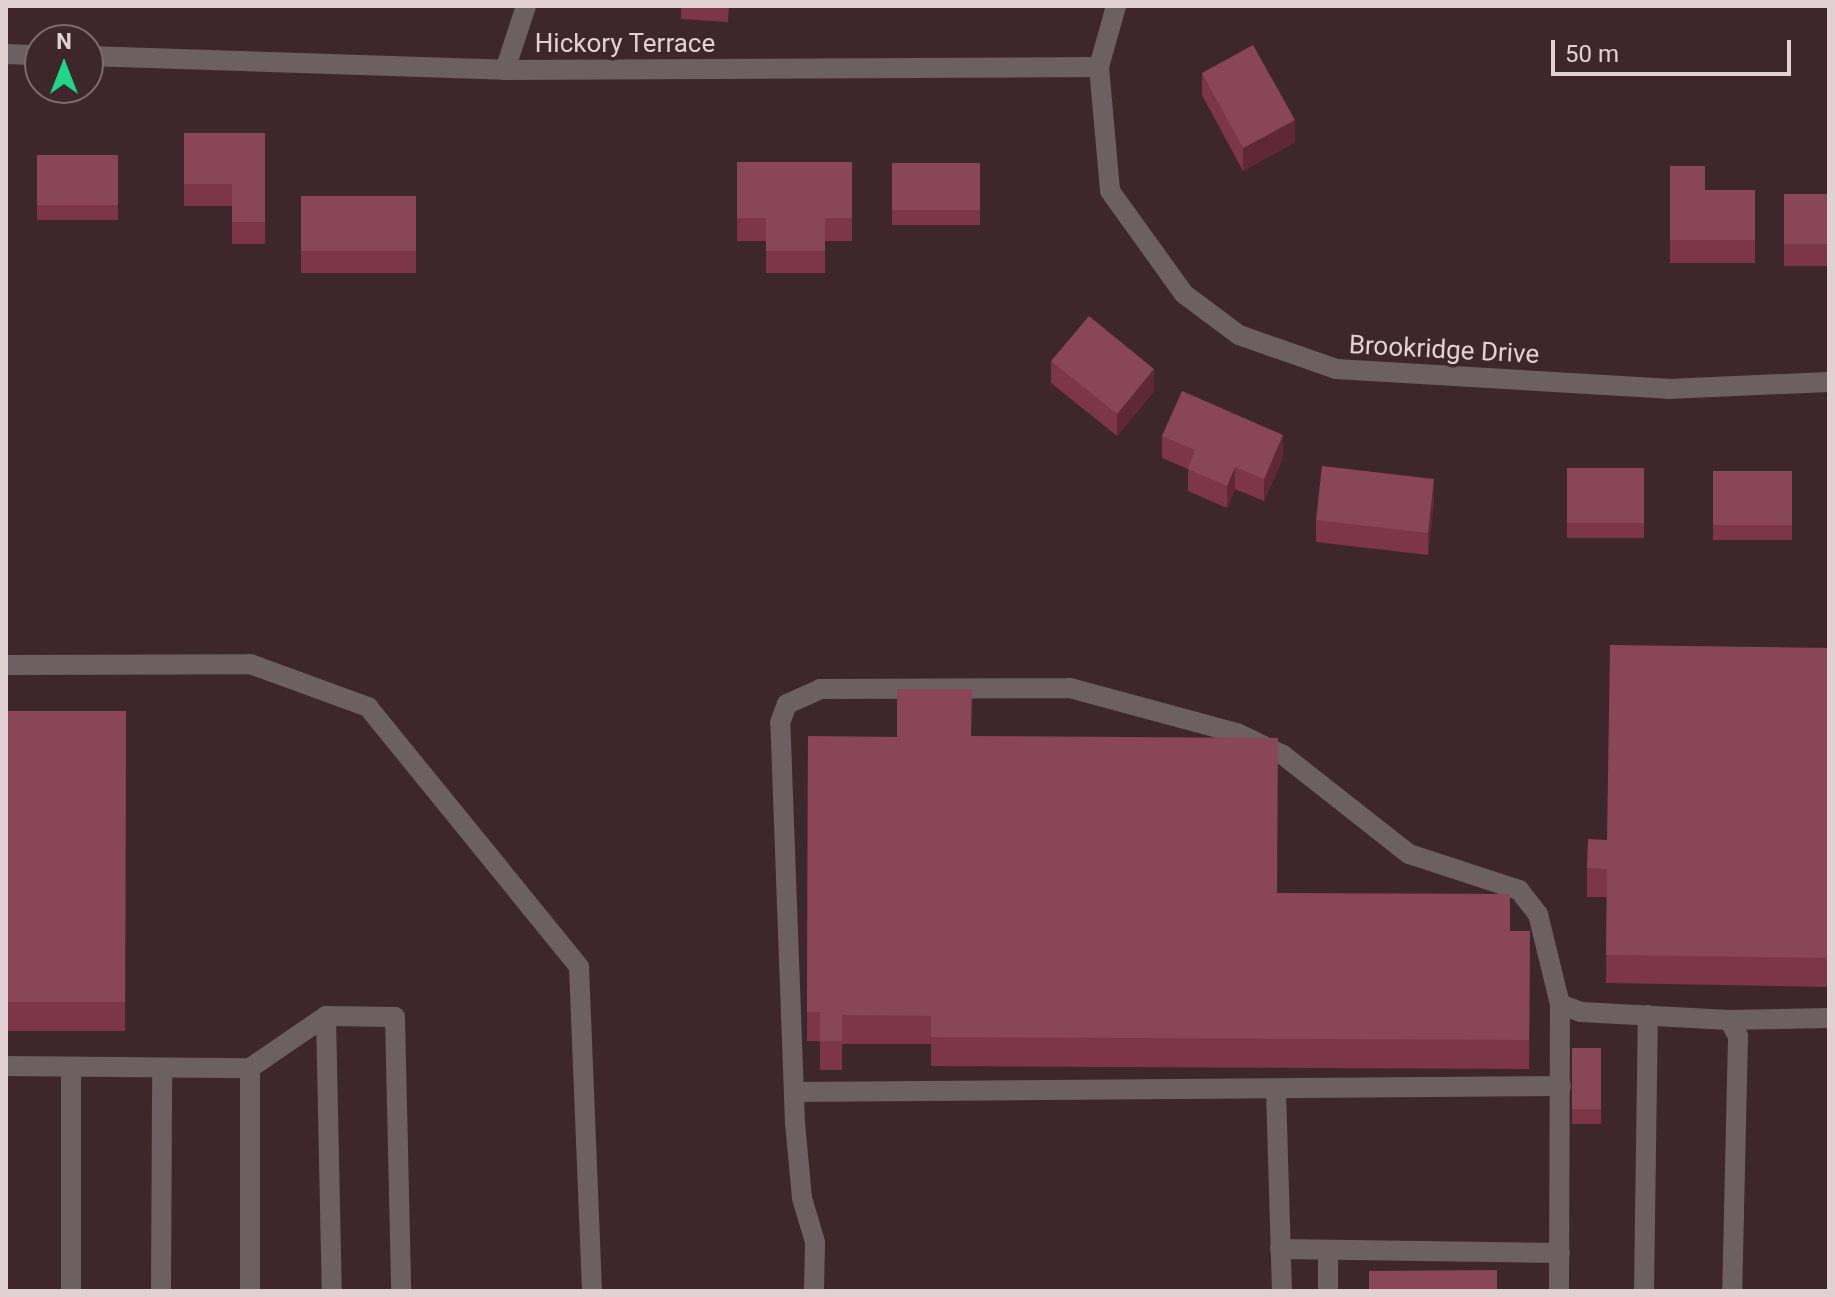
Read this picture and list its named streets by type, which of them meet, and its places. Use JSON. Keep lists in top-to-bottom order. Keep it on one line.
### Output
{"streets":{"street":["Hickory Terrace","Brookridge Drive"]},"crossings":[["Hickory Terrace","Brookridge Drive"]],"scale_bar":"50 m","north":"top"}
